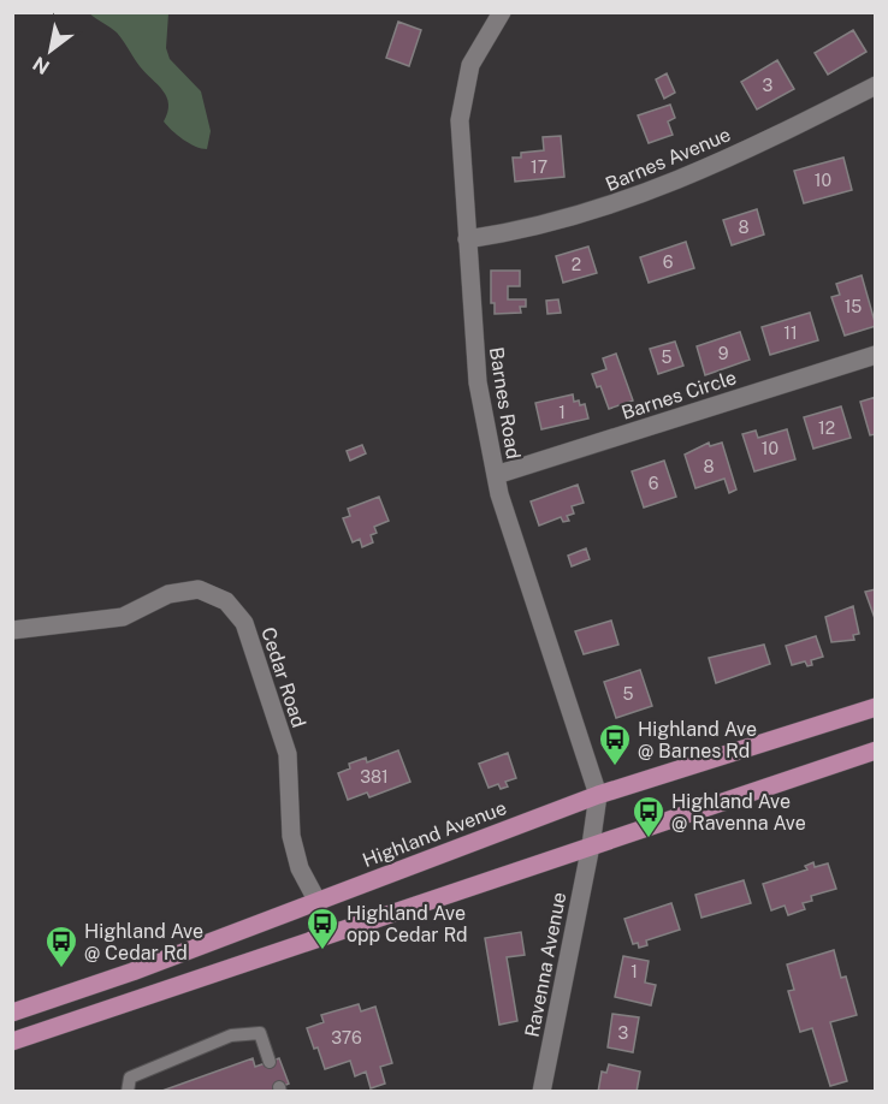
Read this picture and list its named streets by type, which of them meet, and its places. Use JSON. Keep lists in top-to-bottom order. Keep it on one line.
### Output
{"streets":{"main road":["Highland Avenue"],"street":["Barnes Avenue","Barnes Circle","Barnes Road","Cedar Road","Ravenna Avenue"]},"crossings":[["Barnes Avenue","Barnes Road"],["Barnes Circle","Barnes Road"],["Barnes Road","Highland Avenue"],["Barnes Road","Ravenna Avenue"],["Cedar Road","Highland Avenue"],["Highland Avenue","Ravenna Avenue"]],"places":{"bus stop":["Highland Ave @ Barnes Rd","Highland Ave @ Ravenna Ave","Highland Ave opp Cedar Rd","Highland Ave @ Cedar Rd"]},"house_numbers":["3","17","10","8","6","2","15","11","9","5","1","12","10","8","6","5","381","1","3","376"],"north":"bottom left"}
